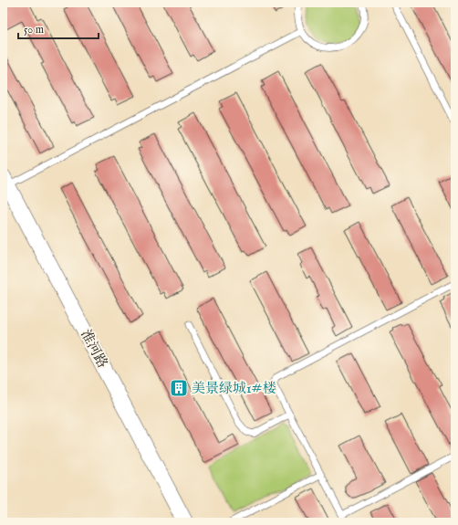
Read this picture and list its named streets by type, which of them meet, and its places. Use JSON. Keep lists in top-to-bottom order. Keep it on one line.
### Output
{"streets":{"street":["淮河路"]},"places":{"building":["美景绿城1#楼"]},"scale_bar":"50 m"}
